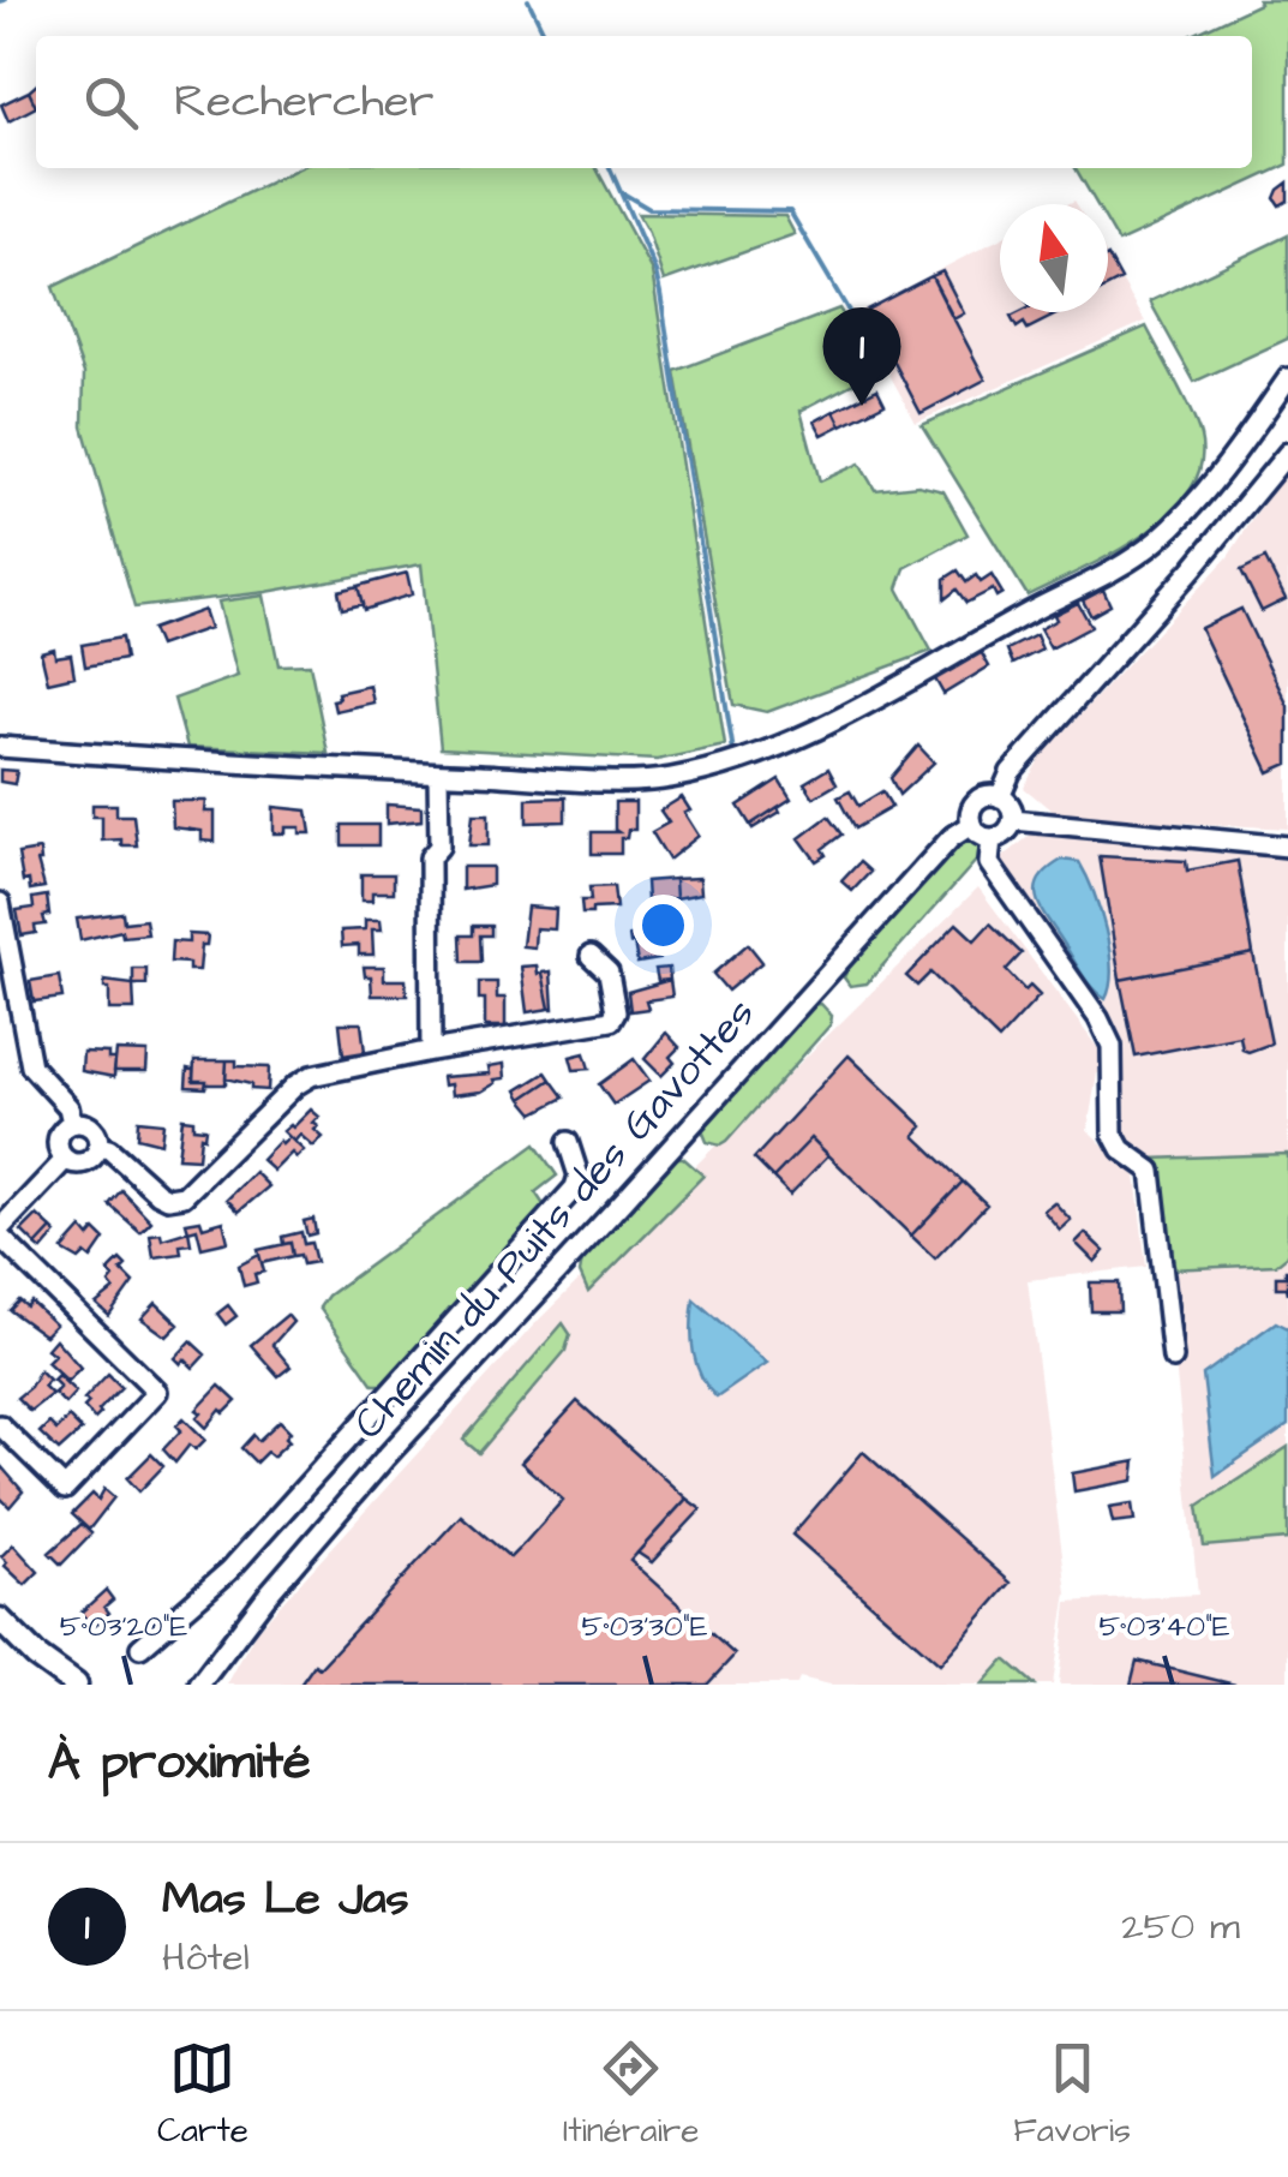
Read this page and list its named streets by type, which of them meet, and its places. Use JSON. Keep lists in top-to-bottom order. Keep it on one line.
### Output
{"streets":{"street":["Chemin du Puits des Gavottes"]},"north":"top","page":{"search":"Rechercher","pins":"1","heading":"À proximité","list":[{"mark":"1","name":"Mas Le Jas","note":"Hôtel","value":"250 m"}],"nav":["Carte","Itinéraire","Favoris"]},"coordinates":["5°03'20\"E","5°03'30\"E","5°03'40\"E"]}
